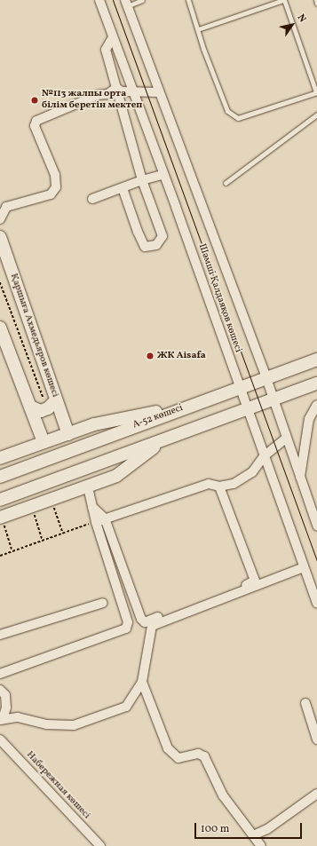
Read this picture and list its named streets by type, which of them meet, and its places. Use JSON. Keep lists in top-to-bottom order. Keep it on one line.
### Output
{"streets":{"street":["Шәмші Қалдаяқов көшесі","Қаршыға Ахмедьяров көшесі","А-52 көшесі","Набережная көшесі"]},"crossings":[["Шәмші Қалдаяқов көшесі","А-52 көшесі"]],"places":["№113 жалпы орта білім беретін мектеп","ЖК Aisafa"],"scale_bar":"100 m","north":"top right"}
